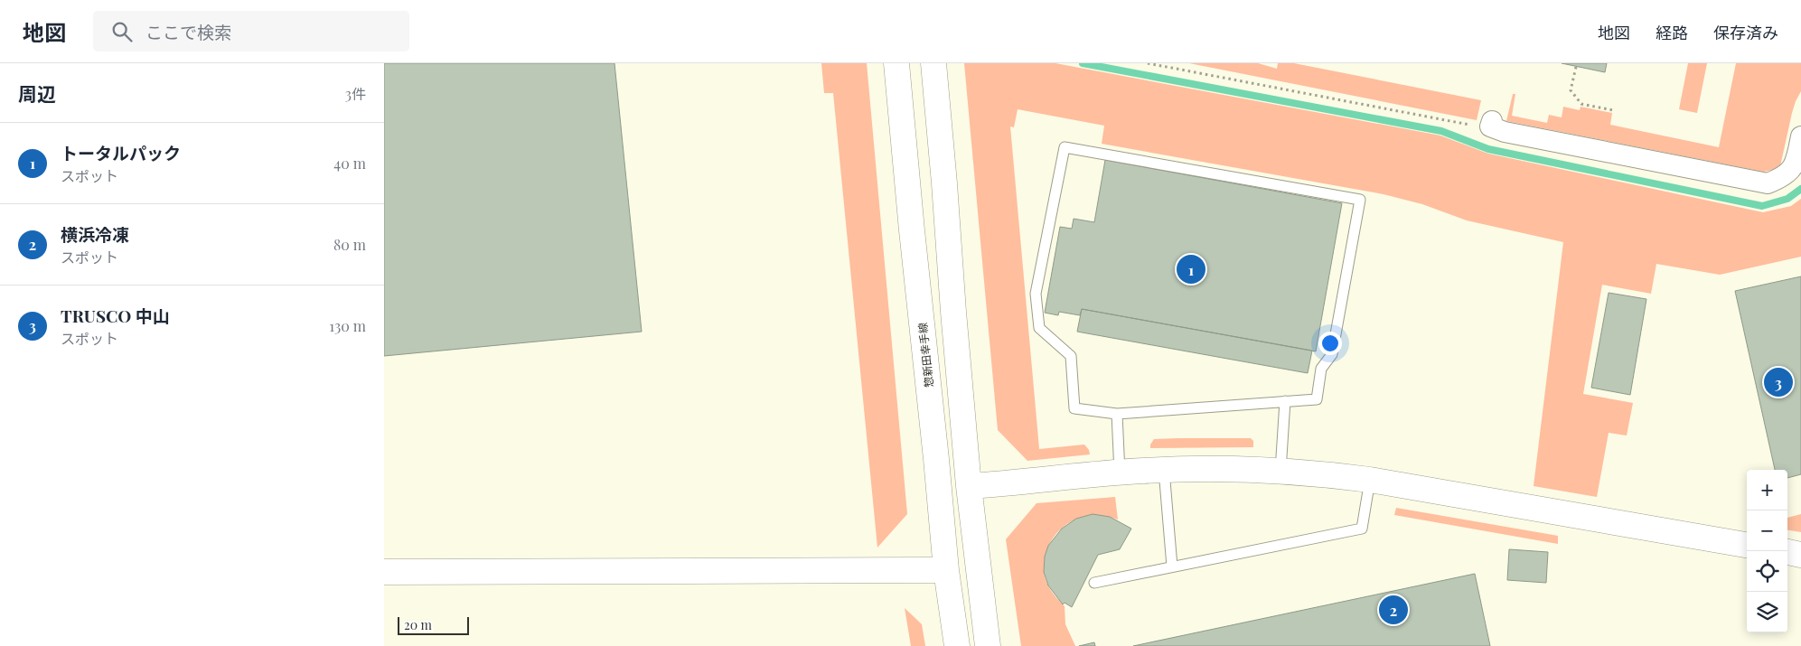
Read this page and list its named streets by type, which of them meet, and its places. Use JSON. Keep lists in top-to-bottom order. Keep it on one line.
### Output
{"streets":{"street":["惣新田幸手線"]},"scale_bar":"20 m","page":{"header":"地図","search":"ここで検索","nav":["地図","経路","保存済み"],"heading":["周辺","3件"],"list":[{"mark":"1","name":"トータルパック","note":"スポット","value":"40 m"},{"mark":"2","name":"横浜冷凍","note":"スポット","value":"80 m"},{"mark":"3","name":"TRUSCO 中山","note":"スポット","value":"130 m"}],"pins":["1","3","2"],"map_buttons":["+","−"],"scale":"20 m"}}
